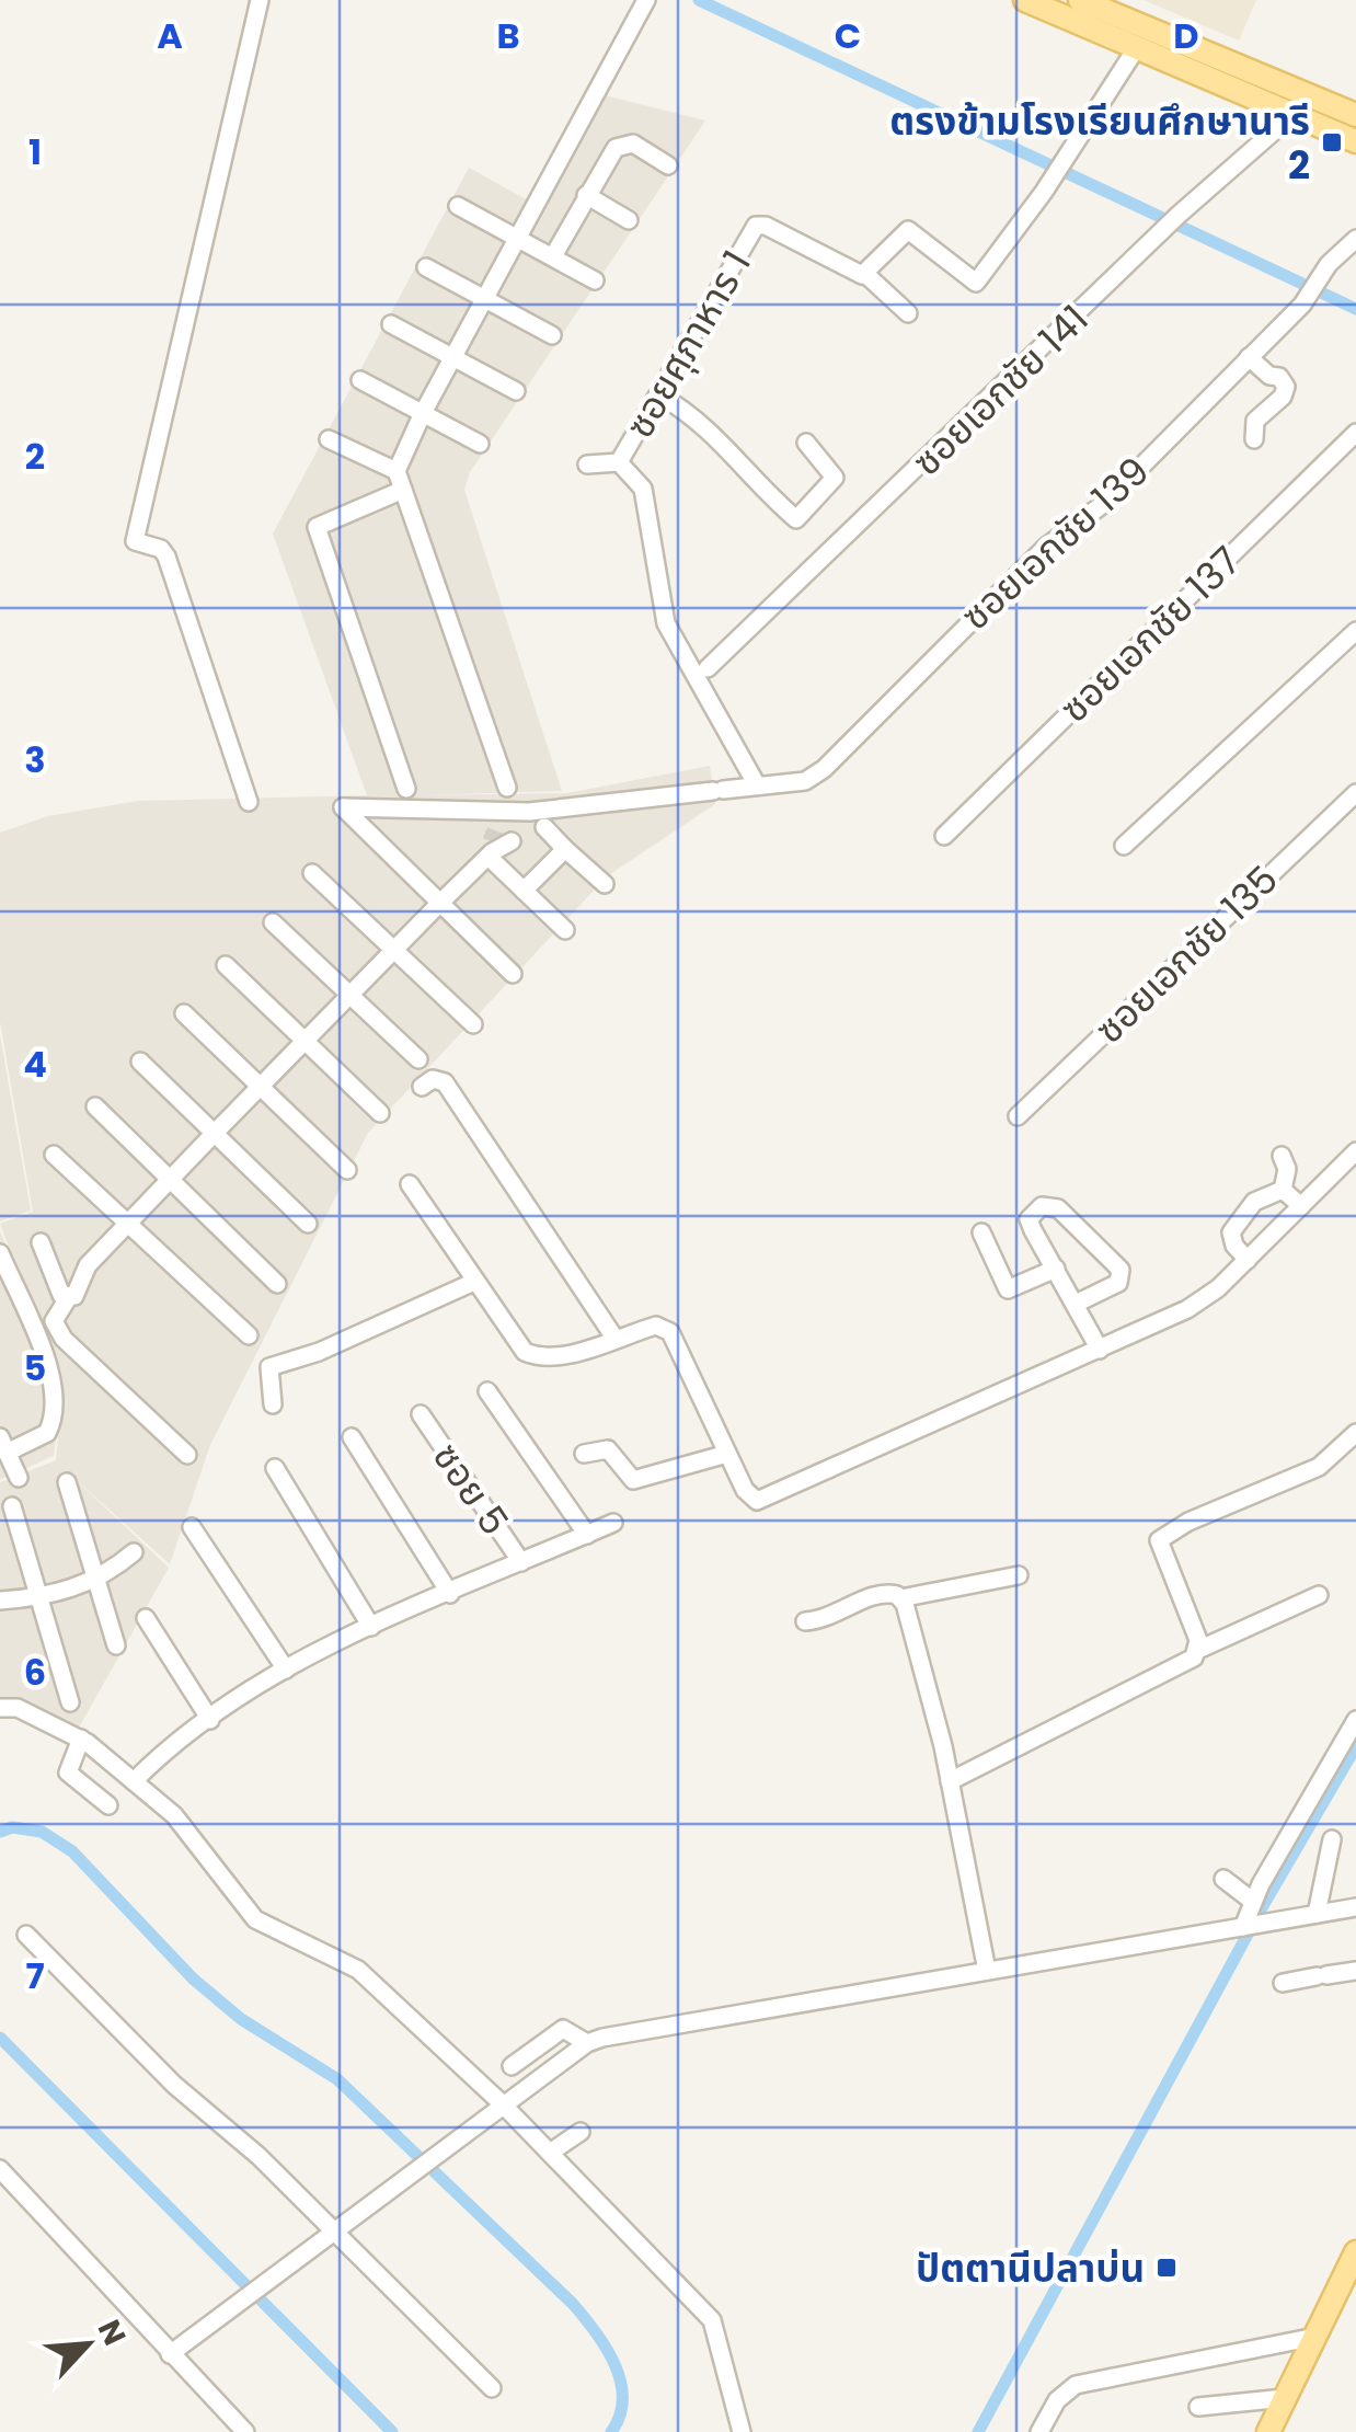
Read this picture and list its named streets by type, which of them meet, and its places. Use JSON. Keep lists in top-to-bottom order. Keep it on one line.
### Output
{"streets":{"street":["ซอยศุภาหาร 1","ซอยเอกชัย 141","ซอยเอกชัย 139","ซอยเอกชัย 137","ซอยเอกชัย 135","ซอย 5"]},"crossings":[["ซอยศุภาหาร 1","ซอยเอกชัย 139"]],"places":{"transit":["ตรงข้ามโรงเรียนศึกษานารี 2","ปัตตานีปลาบ่น"]},"north":"top right","grid":{"columns":["A","B","C","D"],"rows":["1","2","3","4","5","6","7"]}}
